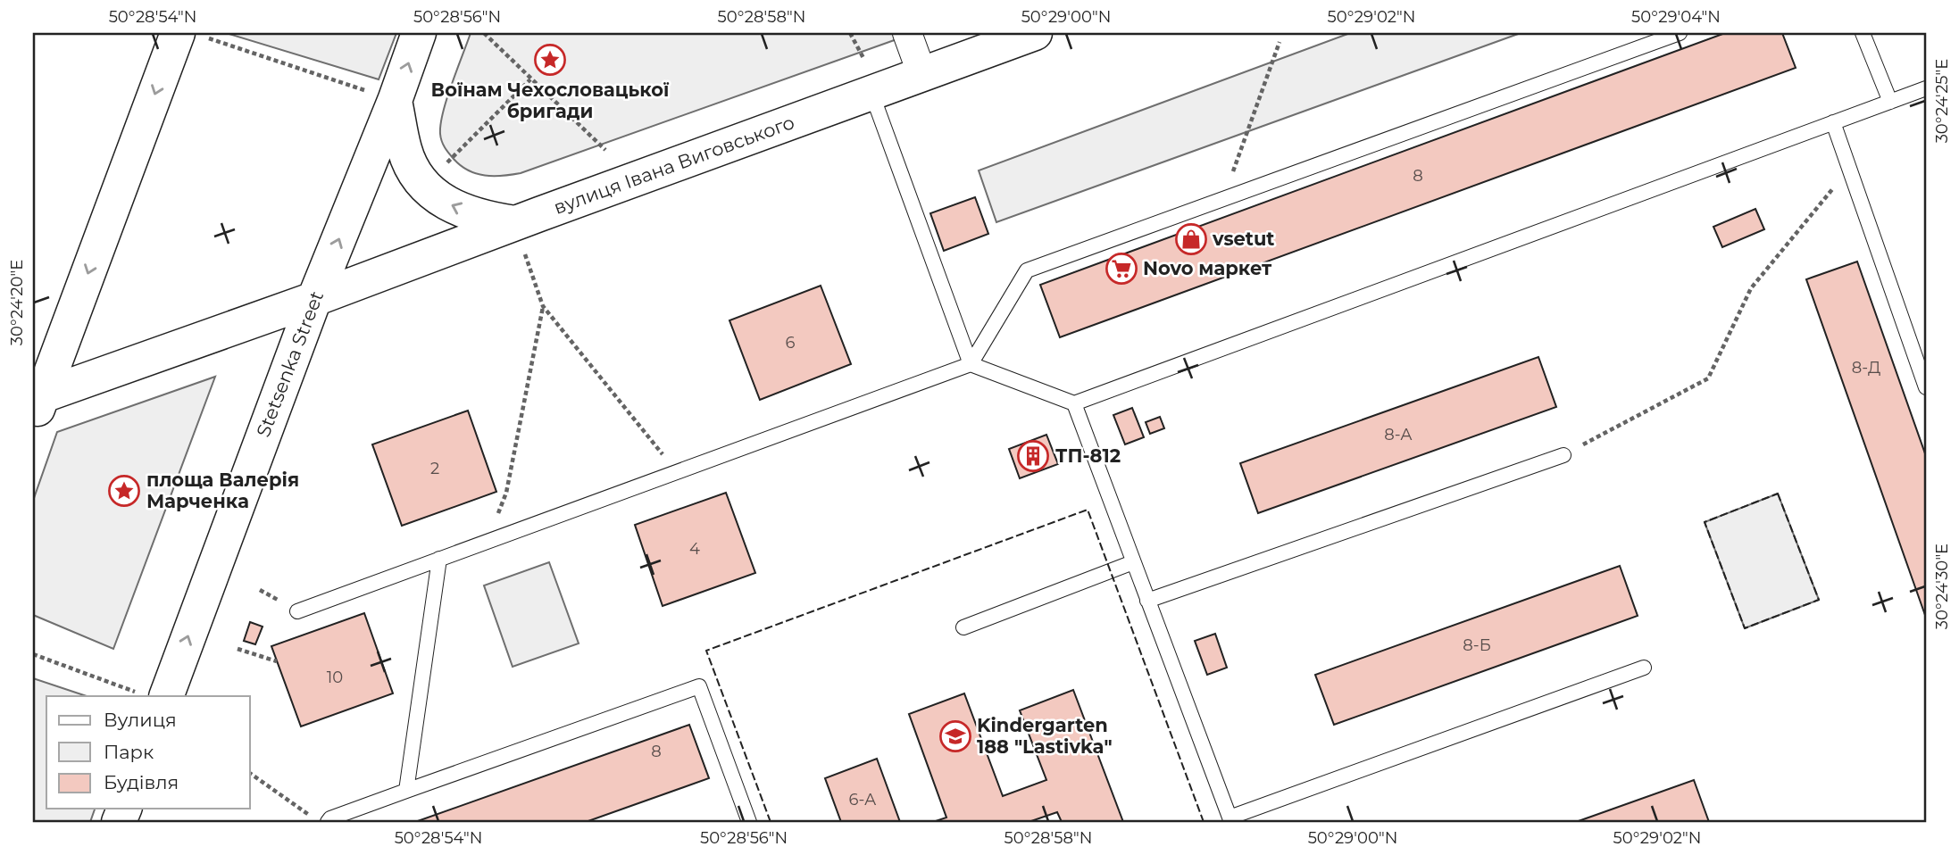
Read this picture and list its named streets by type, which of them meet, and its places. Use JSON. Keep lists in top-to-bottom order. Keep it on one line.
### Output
{"streets":{"main road":["вулиця Івана Виговського","Stetsenka Street"]},"crossings":[["вулиця Івана Виговського","Stetsenka Street"]],"places":{"place":["Воїнам Чехословацької бригади","площа Валерія Марченка"],"shop":["vsetut"],"supermarket":["Novo маркет"],"building":["ТП-812"],"school or university":["Kindergarten 188 \"Lastivka\""]},"house_numbers":["8","6","8-Д","8-А","2","4","8-Б","10","8","6-А"],"legend":["Вулиця","Парк","Будівля"],"coordinates":["50°28'54\"N","50°28'56\"N","50°28'58\"N","50°29'00\"N","50°29'02\"N","50°29'04\"N","30°24'25\"E","30°24'20\"E","30°24'30\"E"]}
